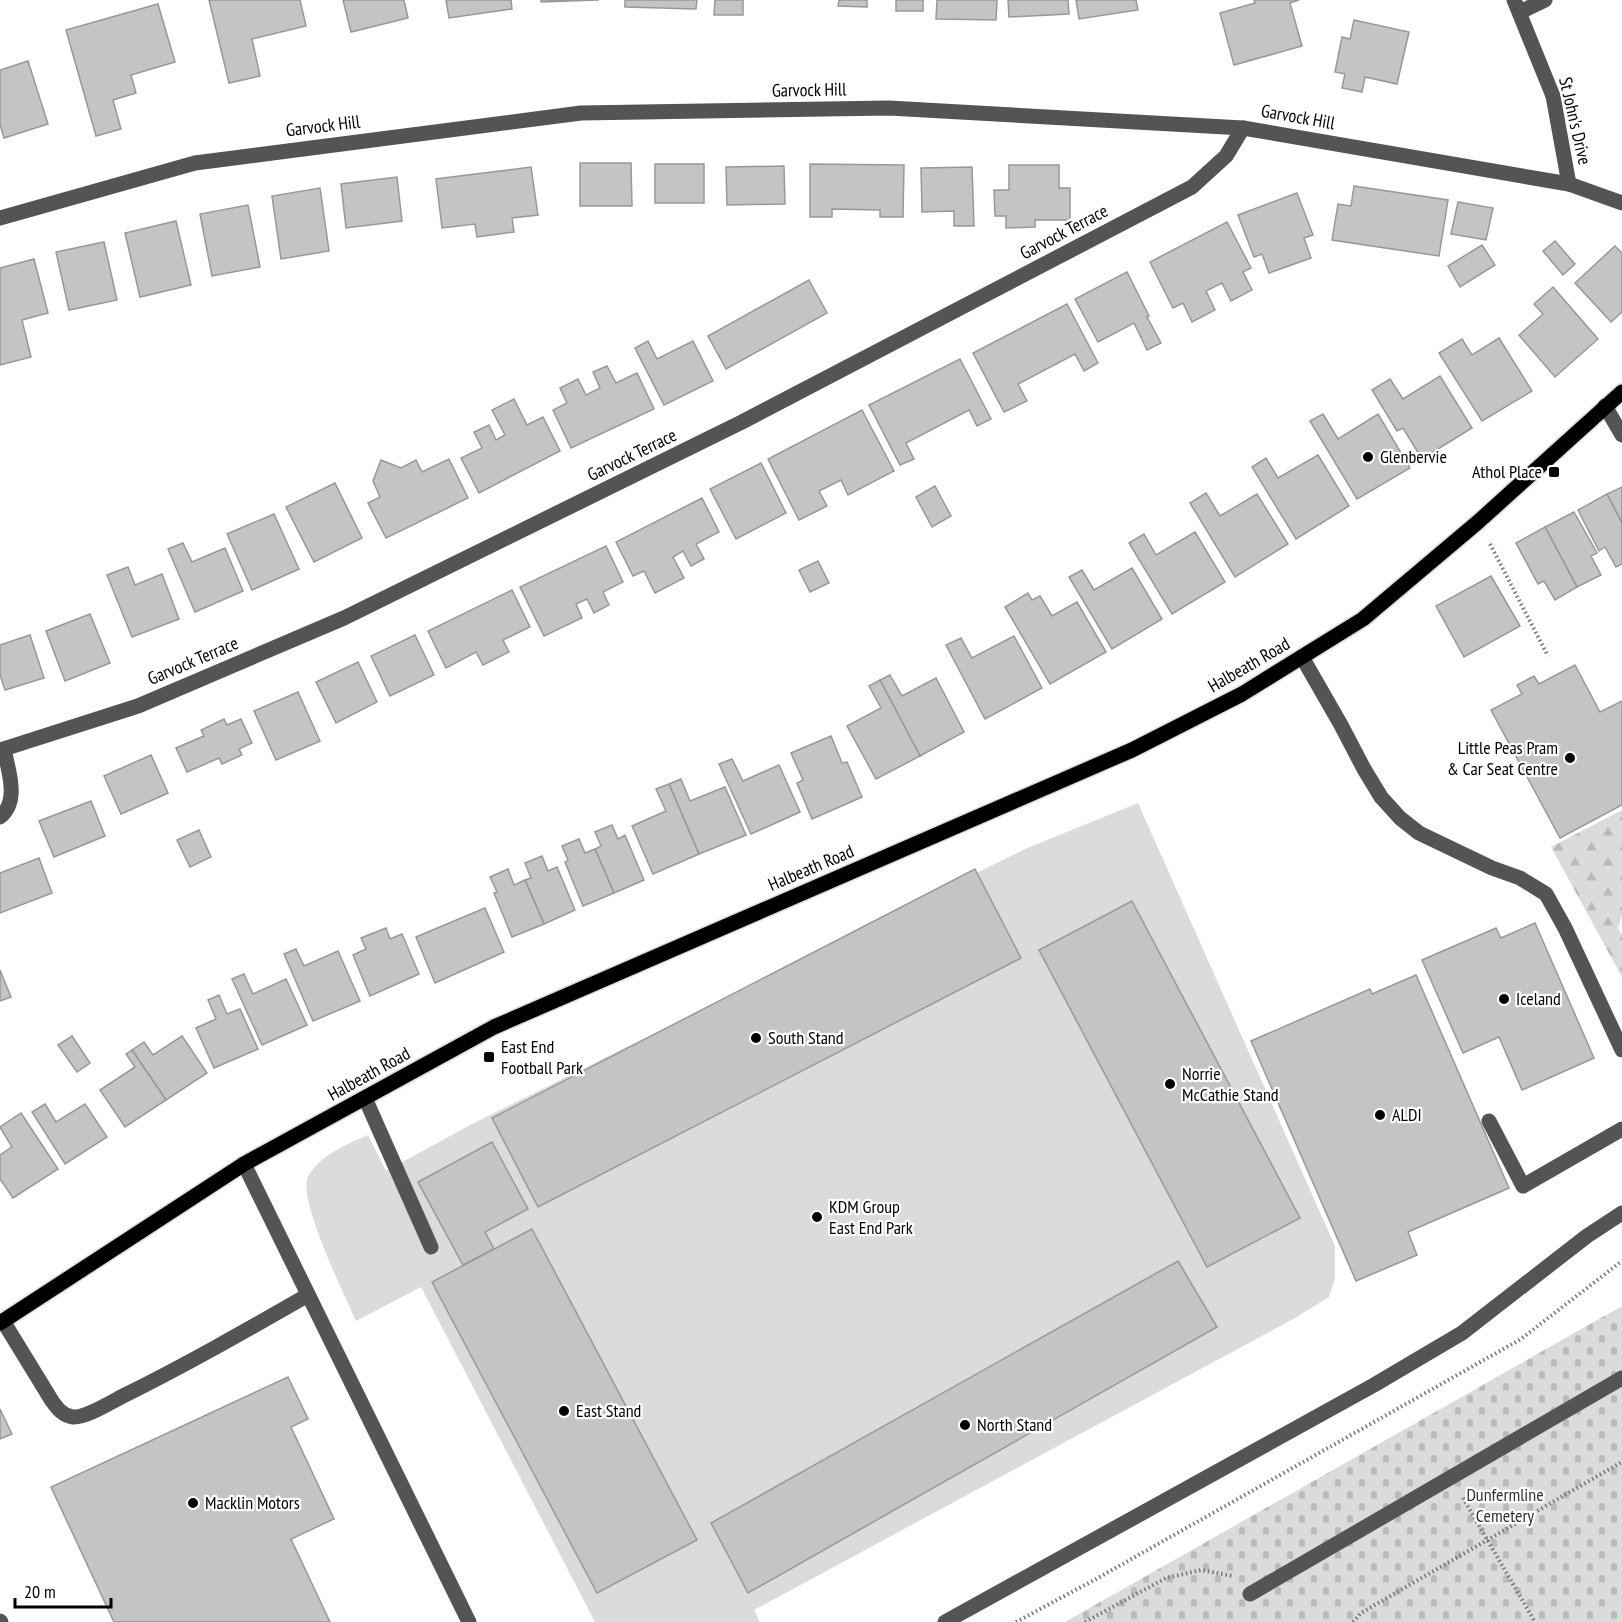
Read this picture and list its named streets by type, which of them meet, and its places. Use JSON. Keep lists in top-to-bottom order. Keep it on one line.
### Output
{"streets":{"main road":["Halbeath Road"],"street":["Garvock Hill","St John's Drive","Garvock Terrace"]},"crossings":[["Garvock Hill","St John's Drive"],["Garvock Hill","Garvock Terrace"]],"parks":["Dunfermline Cemetery"],"places":{"other":["Glenbervie","Little Peas Pram & Car Seat Centre","Iceland","South Stand","Norrie McCathie Stand","ALDI","KDM Group East End Park","East Stand","North Stand","Macklin Motors"],"transit":["Athol Place","East End Football Park"]},"scale_bar":"20 m"}
